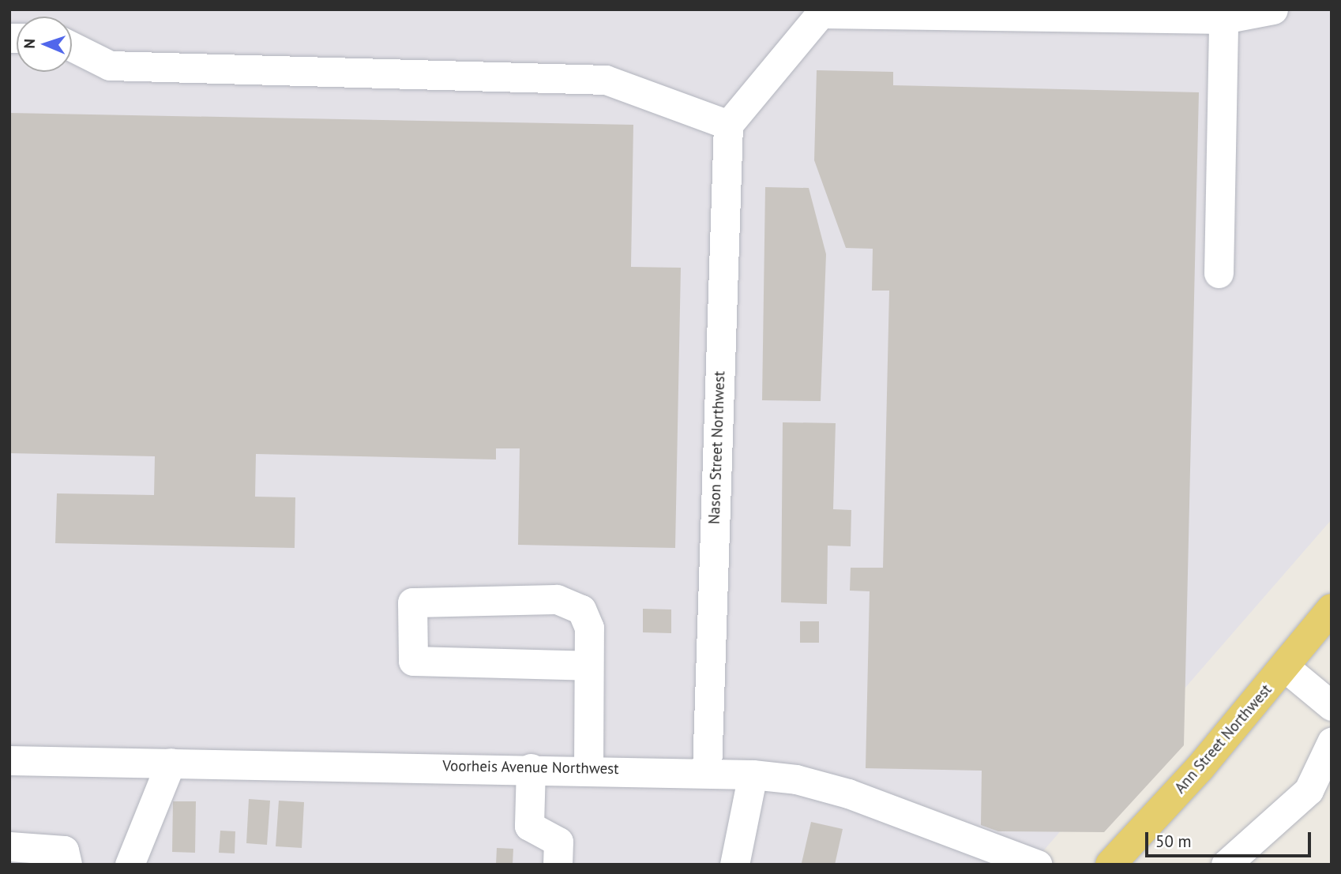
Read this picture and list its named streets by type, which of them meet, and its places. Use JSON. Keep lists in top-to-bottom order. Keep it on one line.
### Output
{"streets":{"main road":["Ann Street Northwest"],"street":["Nason Street Northwest","Voorheis Avenue Northwest"]},"crossings":[["Nason Street Northwest","Voorheis Avenue Northwest"]],"scale_bar":"50 m","north":"left"}
